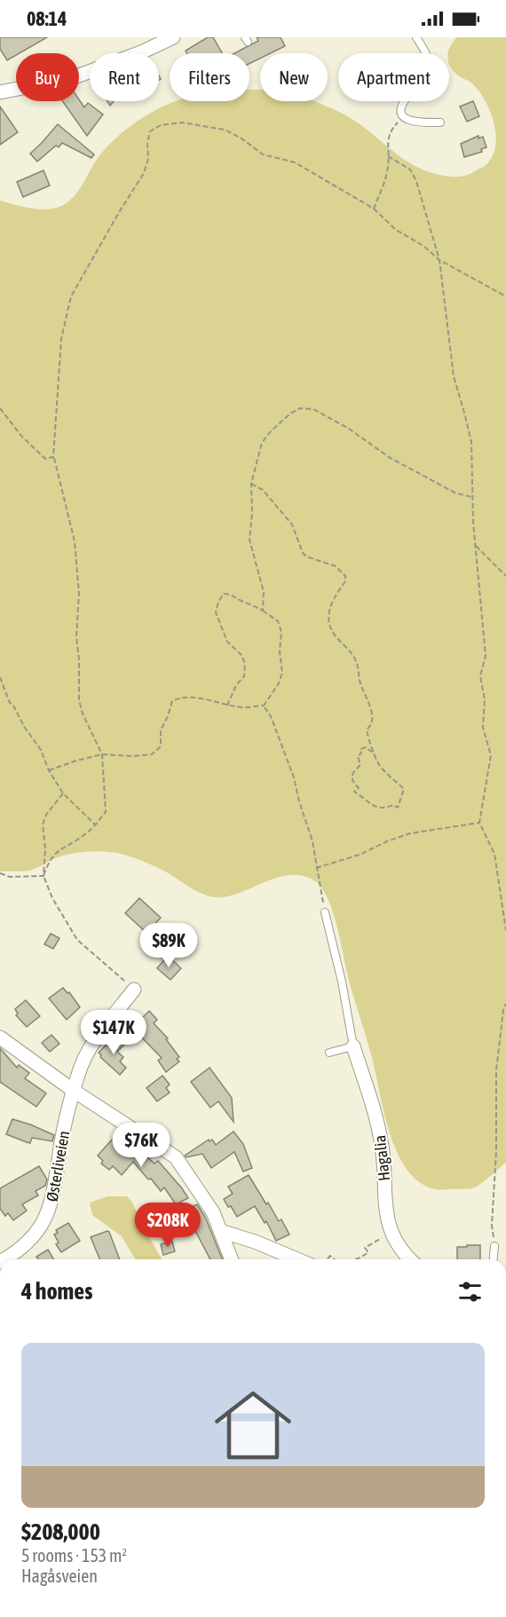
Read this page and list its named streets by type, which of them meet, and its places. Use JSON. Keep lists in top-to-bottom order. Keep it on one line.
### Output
{"streets":{"street":["Hagalia","Østerliveien"]},"page":{"status":"08:14","chip":["Buy","Rent","Filters","New","Apartment"],"price":["$89K","$147K","$76K","$208K"],"heading":"4 homes","list":[{"name":"$208,000","note":"5 rooms · 153 m² · Hagåsveien"}]}}
